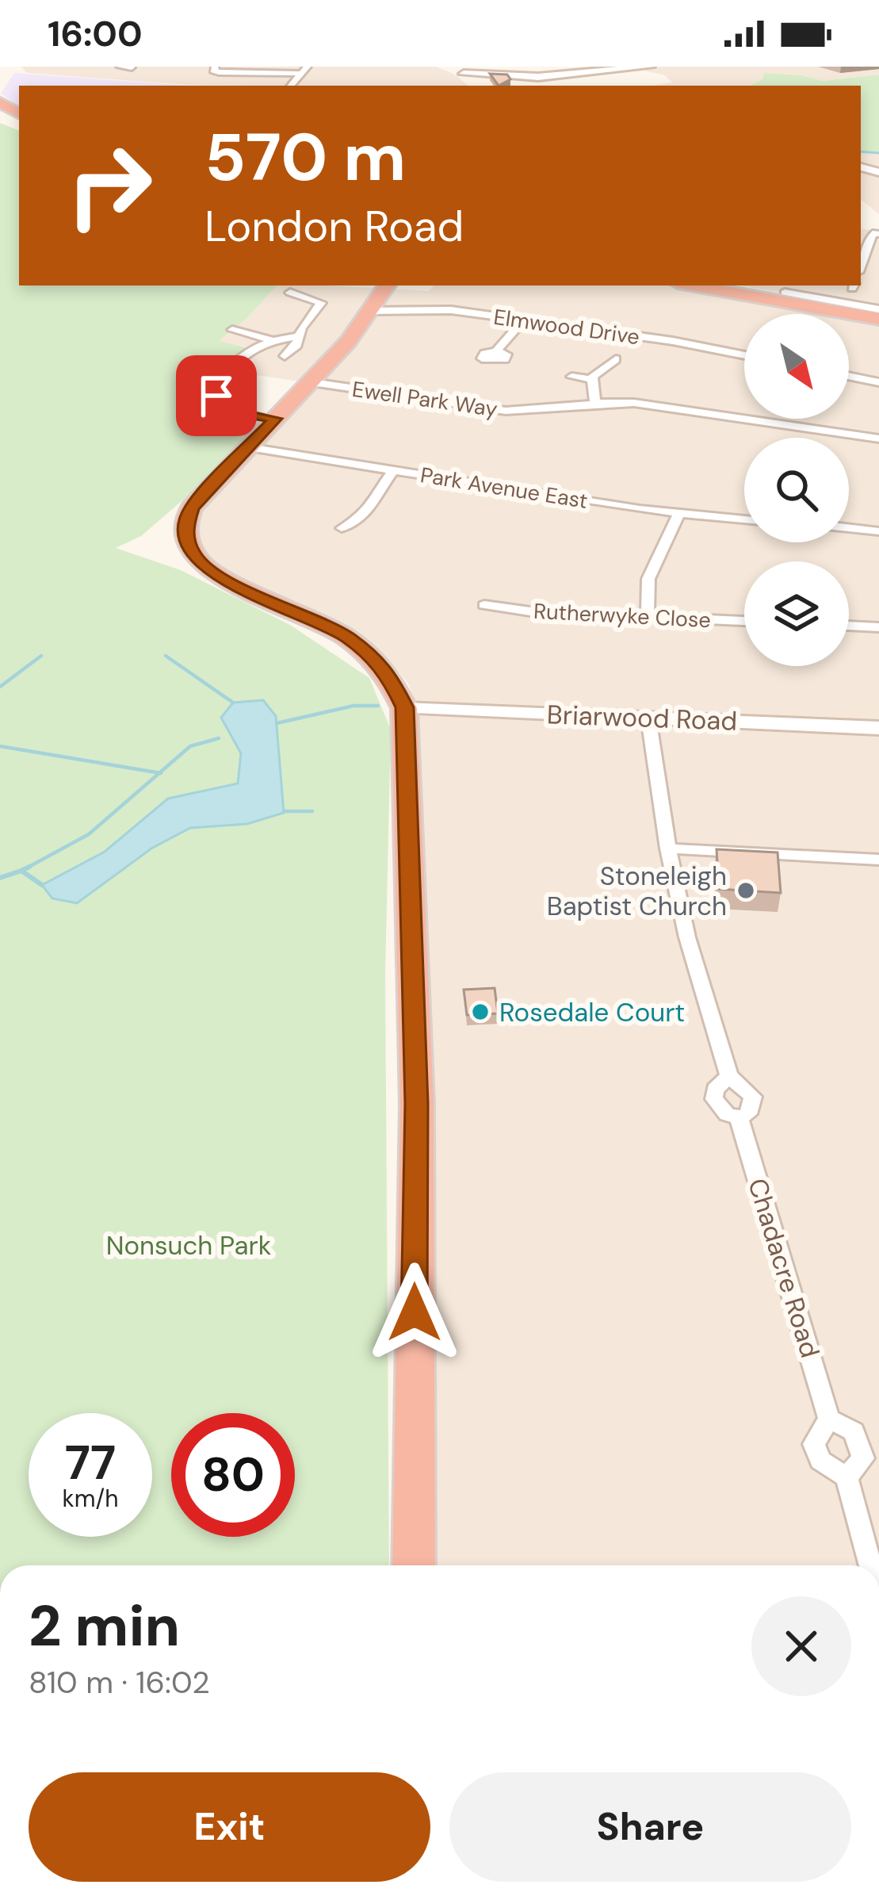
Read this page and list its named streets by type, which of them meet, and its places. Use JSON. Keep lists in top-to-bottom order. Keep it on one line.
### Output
{"streets":{"street":["Elmwood Drive","Ewell Park Way","Park Avenue East","Rutherwyke Close","Briarwood Road","Chadacre Road"]},"crossings":[["Briarwood Road","Chadacre Road"]],"parks":["Nonsuch Park"],"places":["Stoneleigh Baptist Church","Rosedale Court"],"north":"bottom right","page":{"status":"16:00","turn":["570 m","London Road"],"speed":"77 km/h","limit":"80","heading":["2 min","810 m · 16:02"],"buttons":["Exit","Share"]}}
